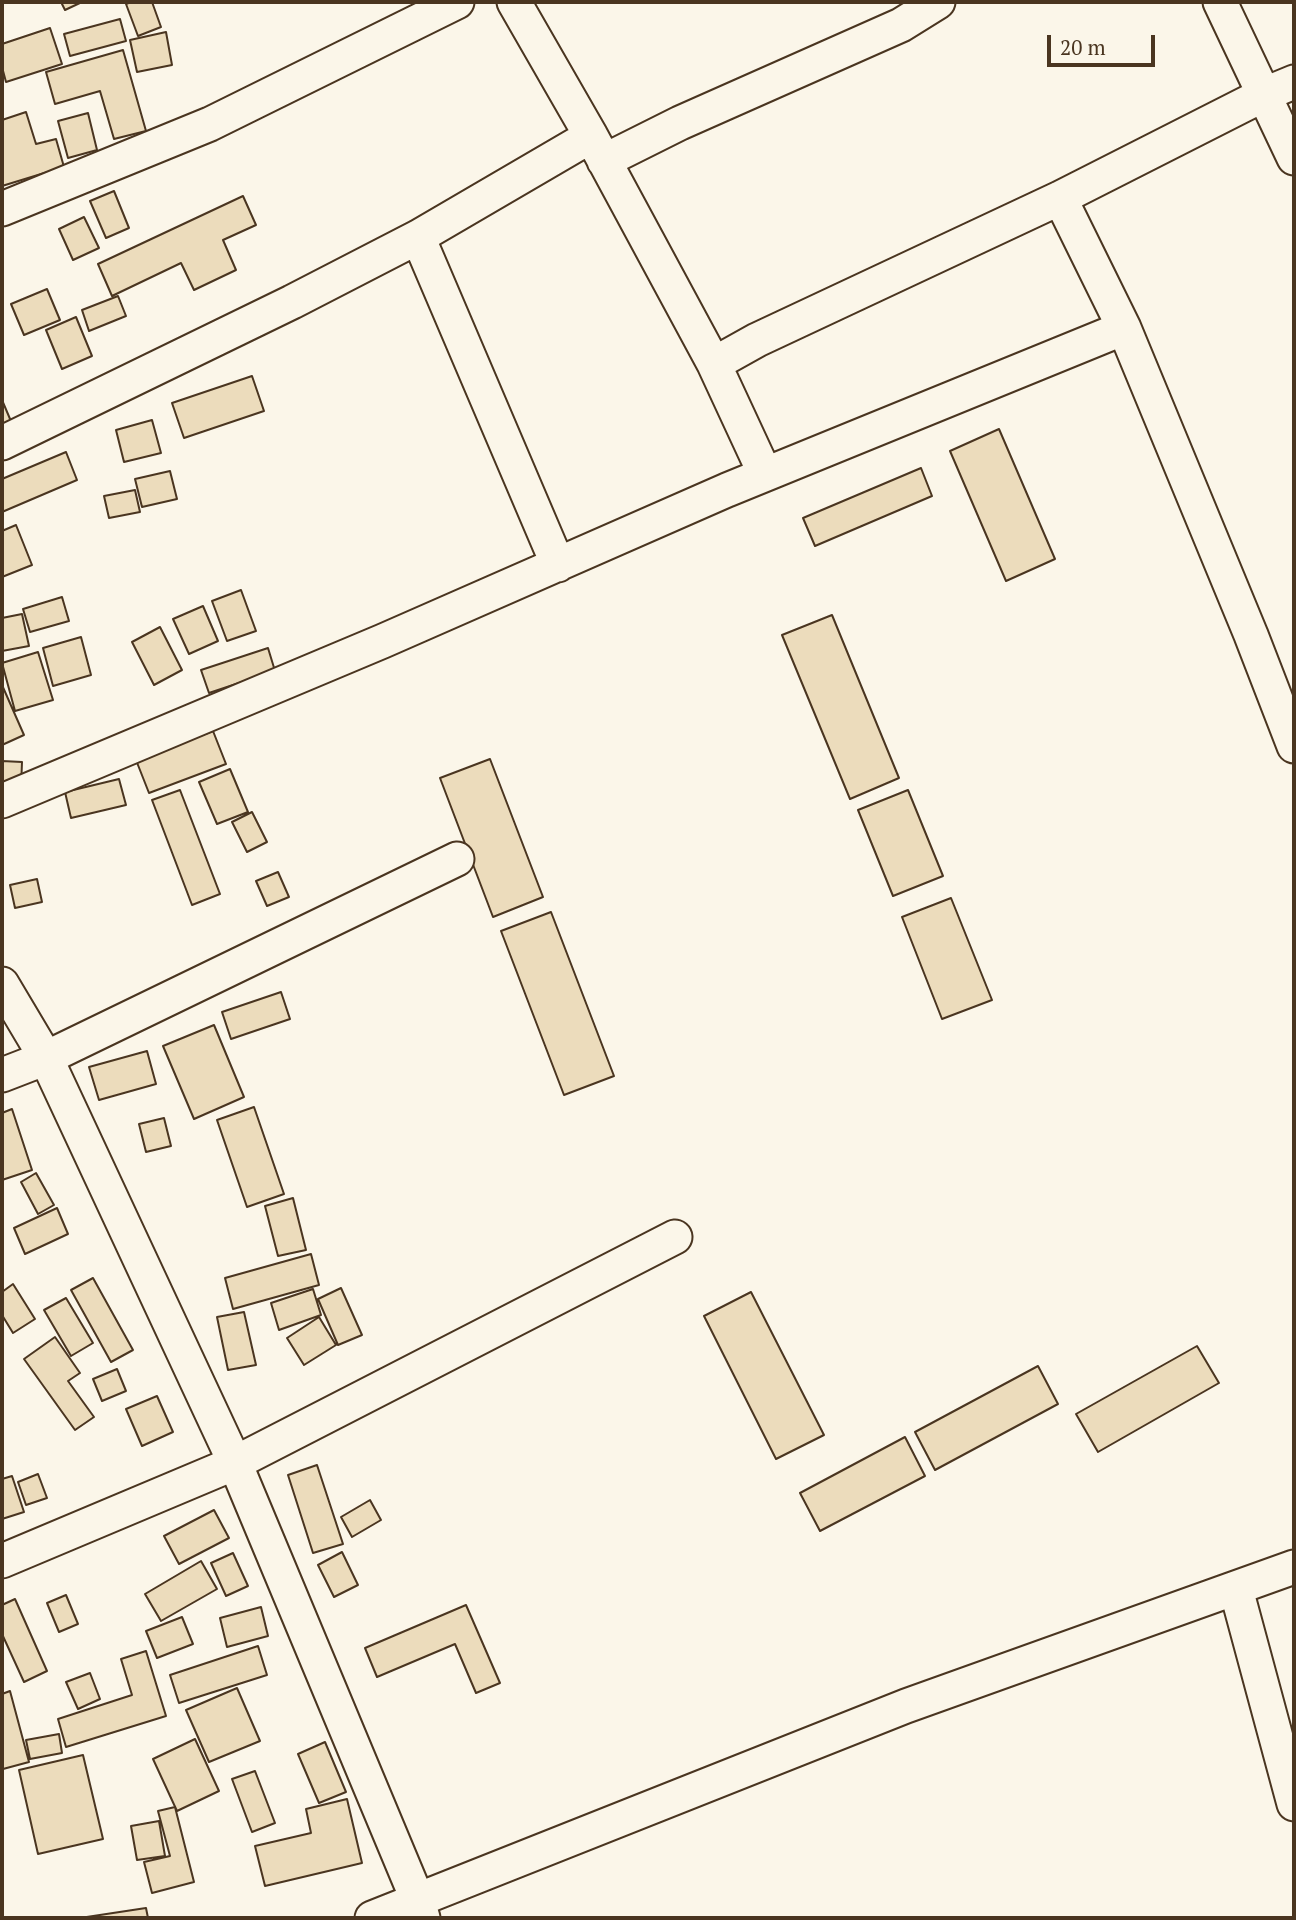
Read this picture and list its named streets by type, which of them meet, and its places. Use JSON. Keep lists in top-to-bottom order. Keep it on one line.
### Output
{"scale_bar":"20 m"}
